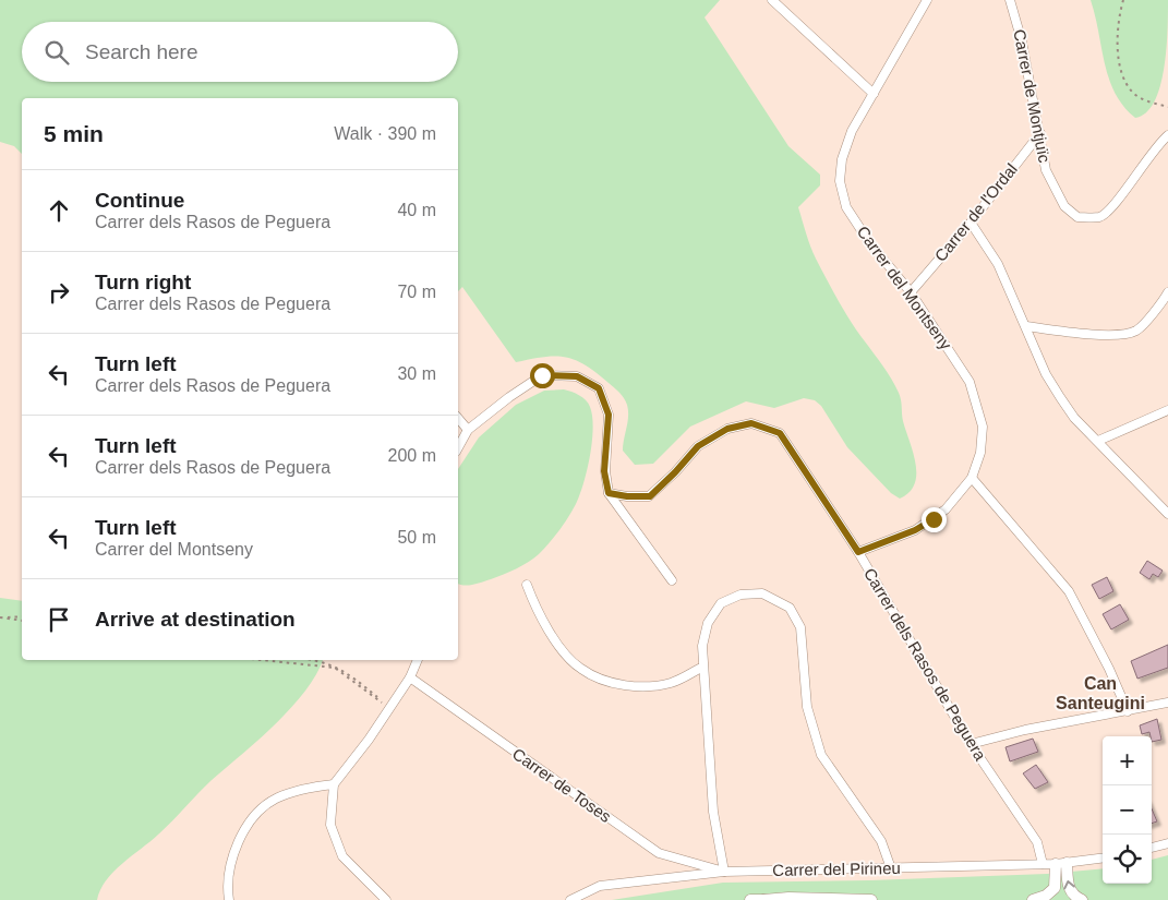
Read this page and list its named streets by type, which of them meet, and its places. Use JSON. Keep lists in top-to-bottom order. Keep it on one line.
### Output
{"streets":{"street":["Carrer de Montjuïc","Carrer de l'Ordal","Carrer del Montseny","Carrer dels Rasos de Peguera","Carrer de Toses","Carrer del Pirineu"]},"crossings":[["Carrer de Montjuïc","Carrer de l'Ordal"],["Carrer de l'Ordal","Carrer del Montseny"],["Carrer del Montseny","Carrer dels Rasos de Peguera"],["Carrer dels Rasos de Peguera","Carrer del Pirineu"],["Carrer de Toses","Carrer del Pirineu"]],"districts":["Can Santeugini"],"page":{"search":"Search here","heading":["5 min","Walk · 390 m"],"list":[["Continue","Carrer dels Rasos de Peguera","40 m"],["Turn right","Carrer dels Rasos de Peguera","70 m"],["Turn left","Carrer dels Rasos de Peguera","30 m"],["Turn left","Carrer dels Rasos de Peguera","200 m"],["Turn left","Carrer del Montseny","50 m"],"Arrive at destination"],"map_buttons":["+","−"]}}
